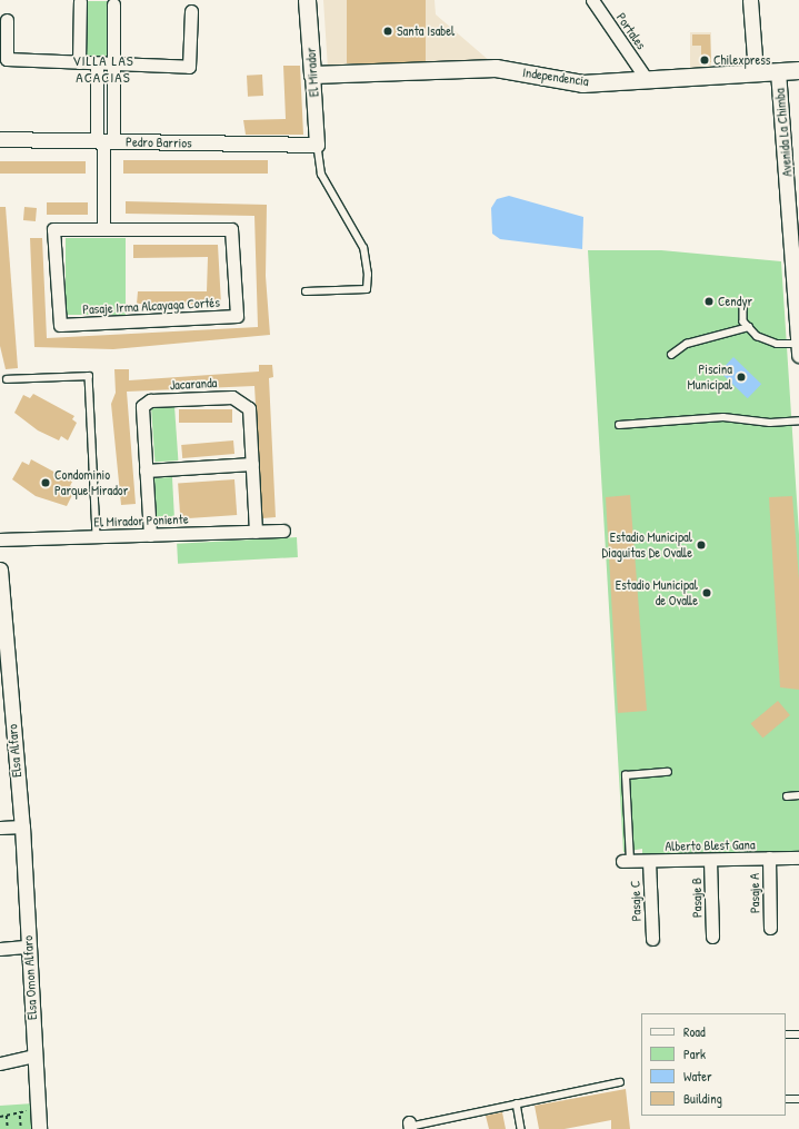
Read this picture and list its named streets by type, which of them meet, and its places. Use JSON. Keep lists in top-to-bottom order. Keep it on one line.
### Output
{"streets":{"main road":["El Mirador","Independencia"],"street":["Portales","Avenida La Chimba","Pedro Barrios","Pasaje Irma Alcayaga Cortés","Jacaranda","El Mirador Poniente","Elsa Alfaro","Alberto Blest Gana","Pasaje A","Pasaje B","Pasaje C","Elsa Omon Alfaro"]},"crossings":[["Portales","Independencia"],["El Mirador","Independencia"],["El Mirador","Pedro Barrios"],["Independencia","Avenida La Chimba"],["Jacaranda","El Mirador Poniente"],["Elsa Alfaro","Elsa Omon Alfaro"],["Alberto Blest Gana","Pasaje A"],["Alberto Blest Gana","Pasaje B"],["Alberto Blest Gana","Pasaje C"]],"districts":["VILLA LAS ACACIAS"],"places":["Santa Isabel","Chilexpress","Cendyr","Piscina Municipal","Condominio Parque Mirador","Estadio Municipal Diaguitas De Ovalle","Estadio Municipal de Ovalle"],"legend":["Road","Park","Water","Building"]}
